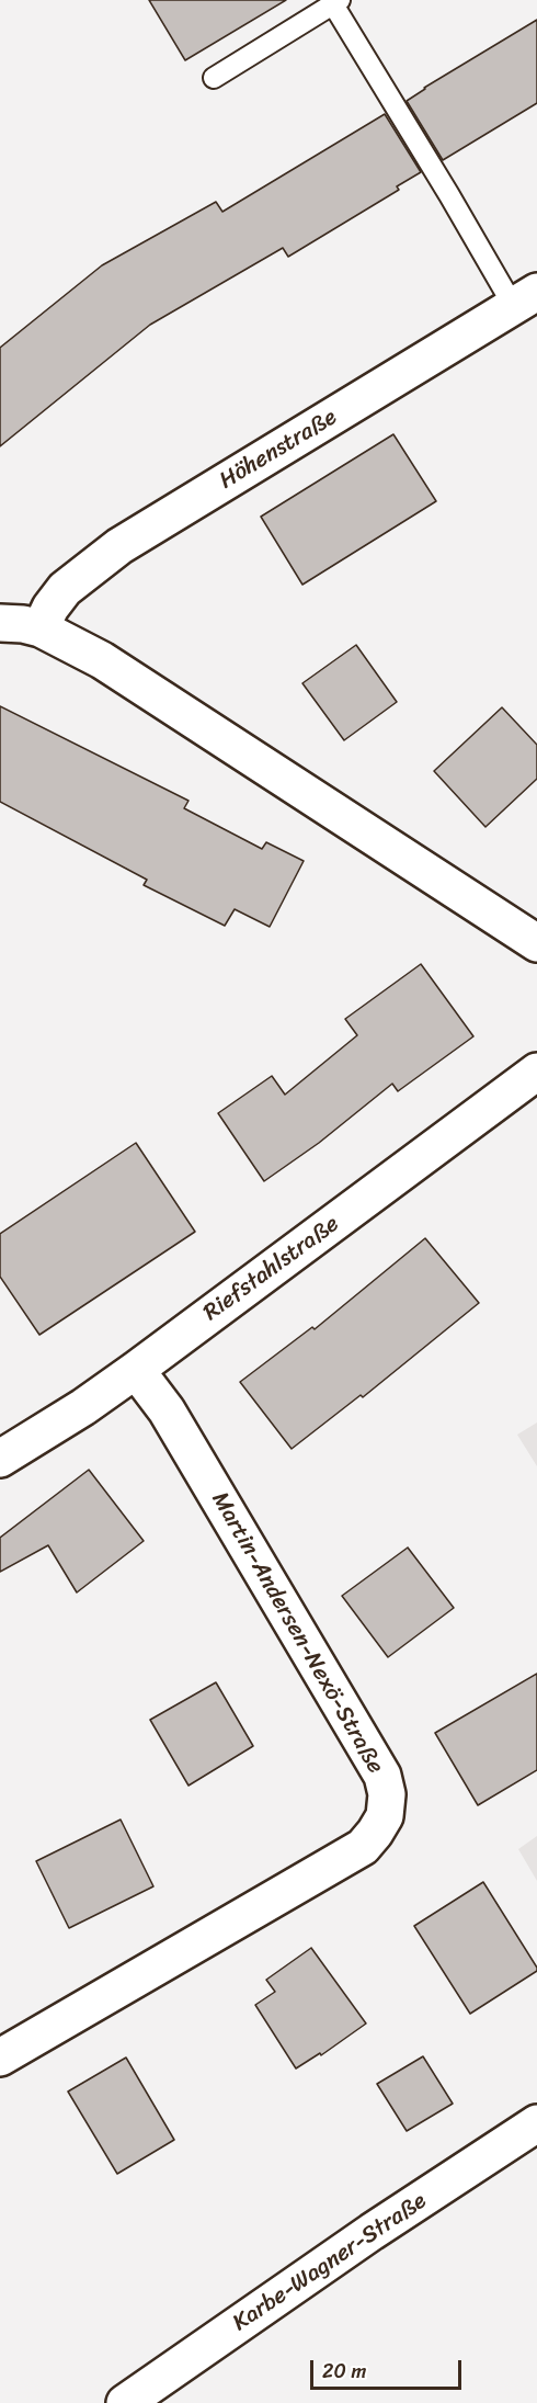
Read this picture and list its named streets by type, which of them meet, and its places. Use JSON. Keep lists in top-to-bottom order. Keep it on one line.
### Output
{"streets":{"street":["Höhenstraße","Riefstahlstraße","Martin-Andersen-Nexö-Straße","Karbe-Wagner-Straße"]},"crossings":[["Riefstahlstraße","Martin-Andersen-Nexö-Straße"]],"scale_bar":"20 m"}
